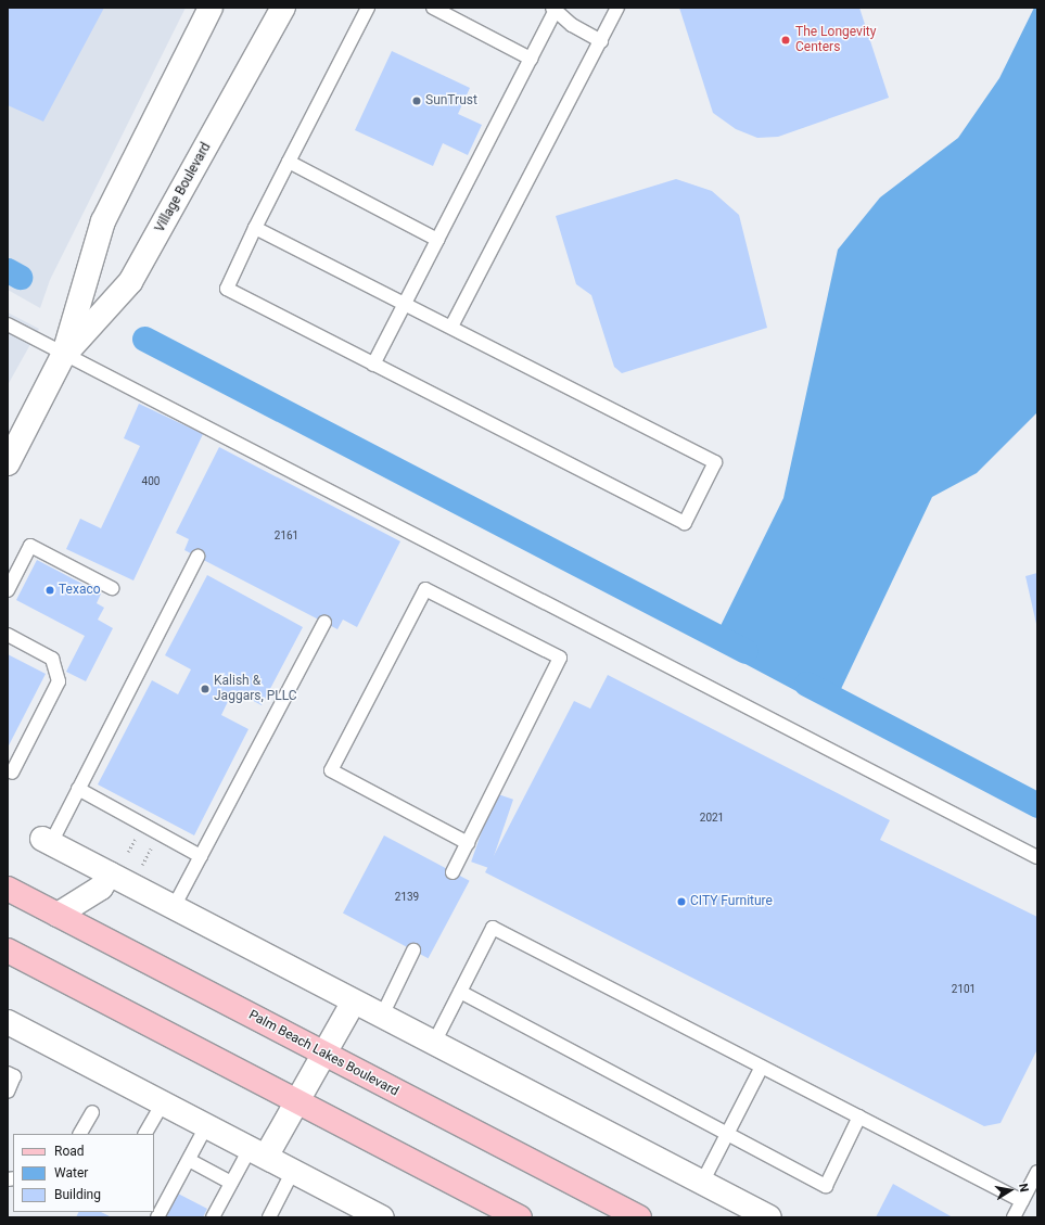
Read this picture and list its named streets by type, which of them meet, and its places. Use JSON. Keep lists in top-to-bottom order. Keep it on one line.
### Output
{"streets":{"main road":["Palm Beach Lakes Boulevard"],"street":["Village Boulevard"]},"places":["The Longevity Centers","SunTrust","Texaco","Kalish & Jaggars, PLLC","CITY Furniture"],"house_numbers":["400","2161","2021","2139","2101"],"legend":["Road","Water","Building"],"north":"right"}
